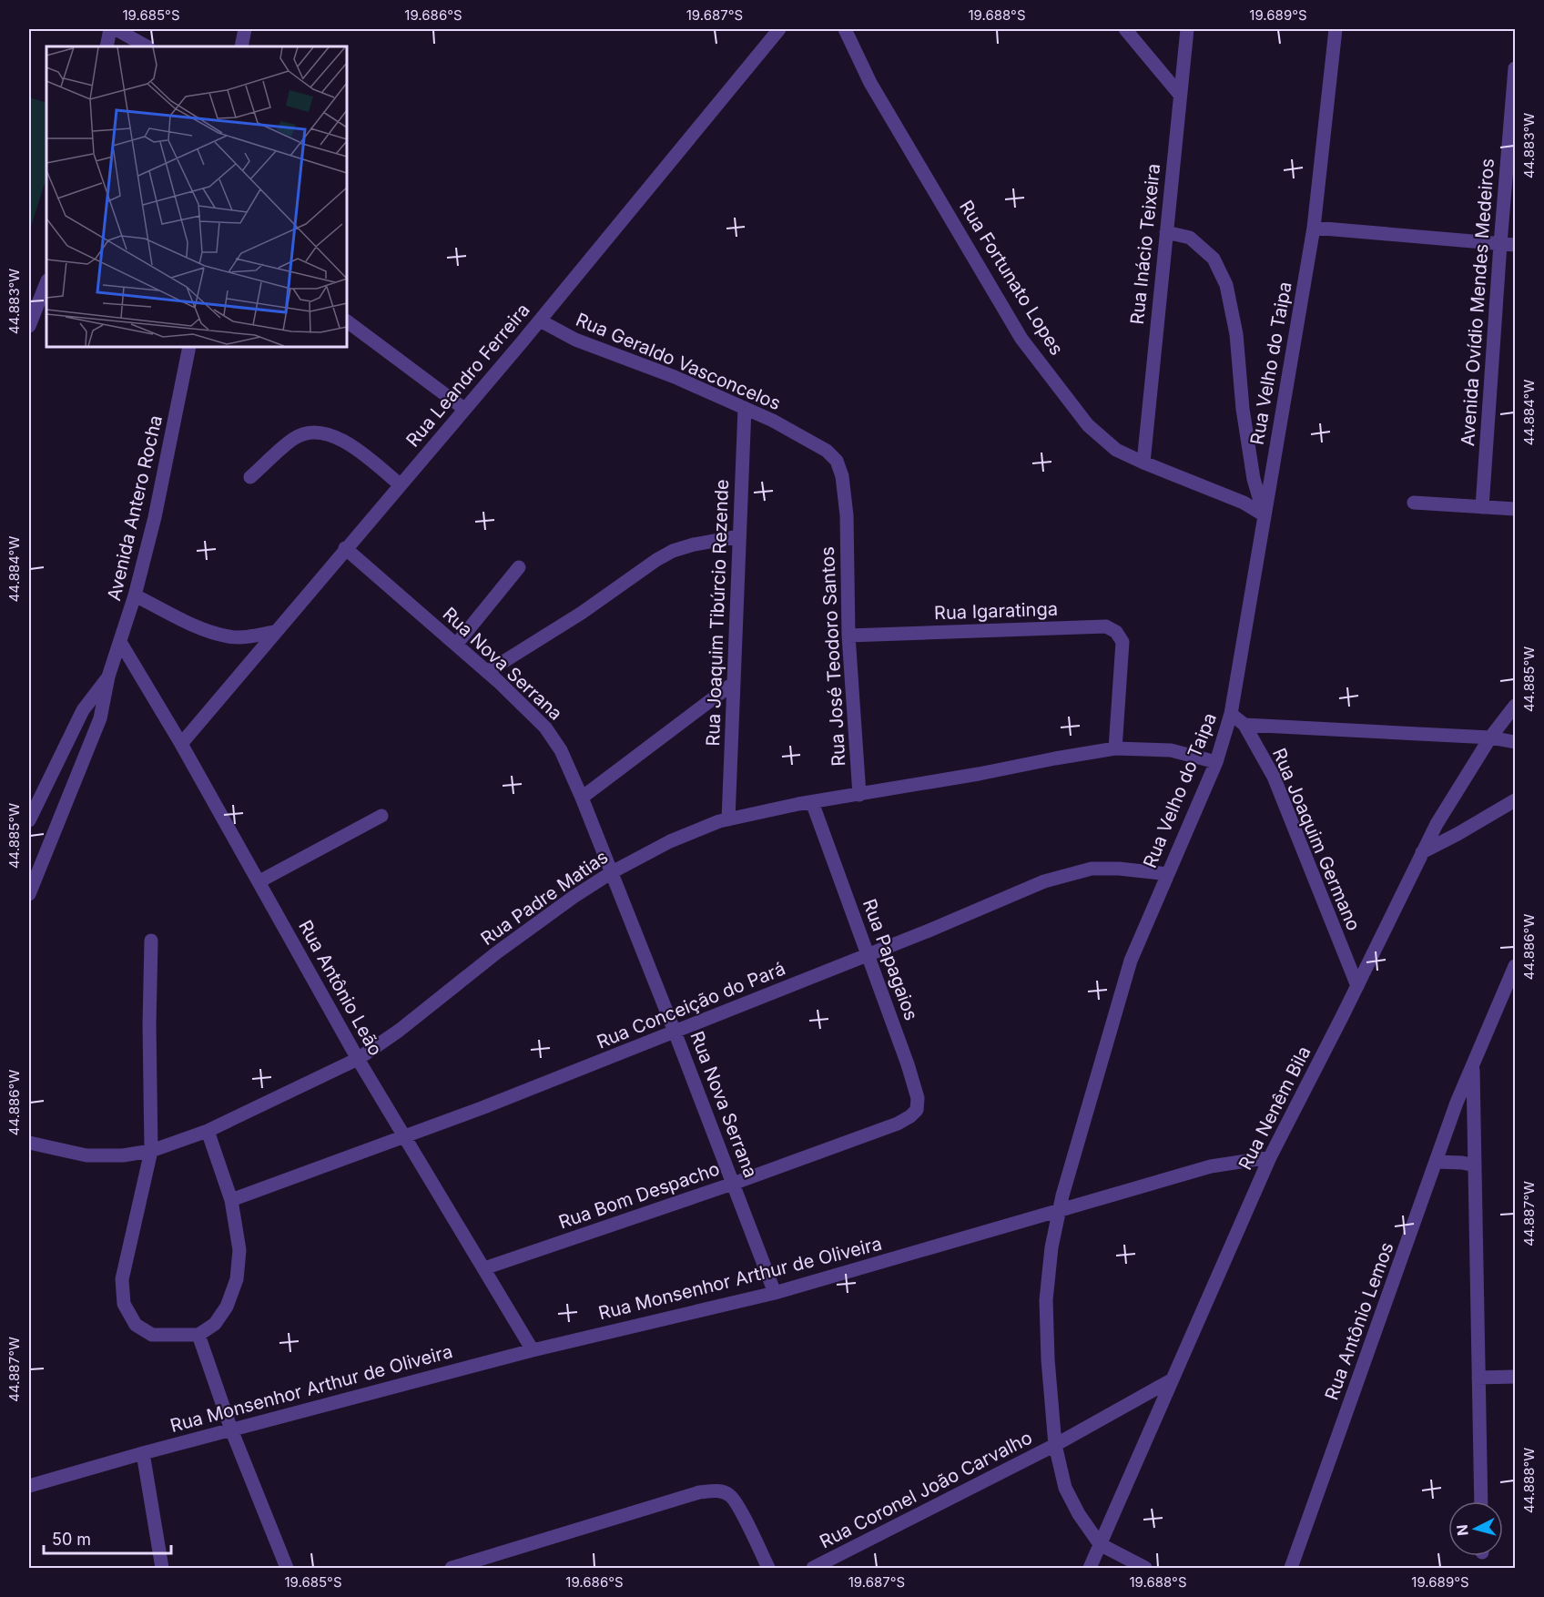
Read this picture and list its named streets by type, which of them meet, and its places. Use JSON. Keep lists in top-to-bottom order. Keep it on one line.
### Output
{"streets":{"street":["Rua Inácio Teixeira","Rua Fortunato Lopes","Avenida Ovídio Mendes Medeiros","Rua Geraldo Vasconcelos","Rua Velho do Taipa","Rua Leandro Ferreira","Avenida Antero Rocha","Rua Igaratinga","Rua Joaquim Tibúrcio Rezende","Rua José Teodoro Santos","Rua Nova Serrana","Rua Joaquim Germano","Rua Padre Matias","Rua Papagaios","Rua Antônio Leão","Rua Conceição do Pará","Rua Nenêm Bila","Rua Bom Despacho","Rua Monsenhor Arthur de Oliveira","Rua Antônio Lemos","Rua Coronel João Carvalho"]},"crossings":[["Rua Inácio Teixeira","Rua Fortunato Lopes"],["Rua Fortunato Lopes","Rua Velho do Taipa"],["Rua Geraldo Vasconcelos","Rua Leandro Ferreira"],["Rua Geraldo Vasconcelos","Rua Joaquim Tibúrcio Rezende"],["Rua Geraldo Vasconcelos","Rua José Teodoro Santos"],["Rua Velho do Taipa","Rua Joaquim Germano"],["Rua Velho do Taipa","Rua Padre Matias"],["Rua Velho do Taipa","Rua Conceição do Pará"],["Rua Velho do Taipa","Rua Nenêm Bila"],["Rua Velho do Taipa","Rua Monsenhor Arthur de Oliveira"],["Rua Velho do Taipa","Rua Coronel João Carvalho"],["Rua Leandro Ferreira","Rua Nova Serrana"],["Rua Leandro Ferreira","Rua Antônio Leão"],["Avenida Antero Rocha","Rua Antônio Leão"],["Rua Igaratinga","Rua José Teodoro Santos"],["Rua Igaratinga","Rua Padre Matias"],["Rua Joaquim Tibúrcio Rezende","Rua Padre Matias"],["Rua José Teodoro Santos","Rua Padre Matias"],["Rua Nova Serrana","Rua Padre Matias"],["Rua Nova Serrana","Rua Conceição do Pará"],["Rua Nova Serrana","Rua Bom Despacho"],["Rua Nova Serrana","Rua Monsenhor Arthur de Oliveira"],["Rua Joaquim Germano","Rua Nenêm Bila"],["Rua Padre Matias","Rua Papagaios"],["Rua Padre Matias","Rua Antônio Leão"],["Rua Papagaios","Rua Conceição do Pará"],["Rua Papagaios","Rua Bom Despacho"],["Rua Antônio Leão","Rua Conceição do Pará"],["Rua Antônio Leão","Rua Bom Despacho"],["Rua Antônio Leão","Rua Monsenhor Arthur de Oliveira"],["Rua Nenêm Bila","Rua Monsenhor Arthur de Oliveira"],["Rua Nenêm Bila","Rua Coronel João Carvalho"]],"scale_bar":"50 m","north":"left","coordinates":["19.685°S","19.686°S","19.687°S","19.688°S","19.689°S","44.883°W","44.884°W","44.885°W","44.886°W","44.887°W","44.888°W"]}
